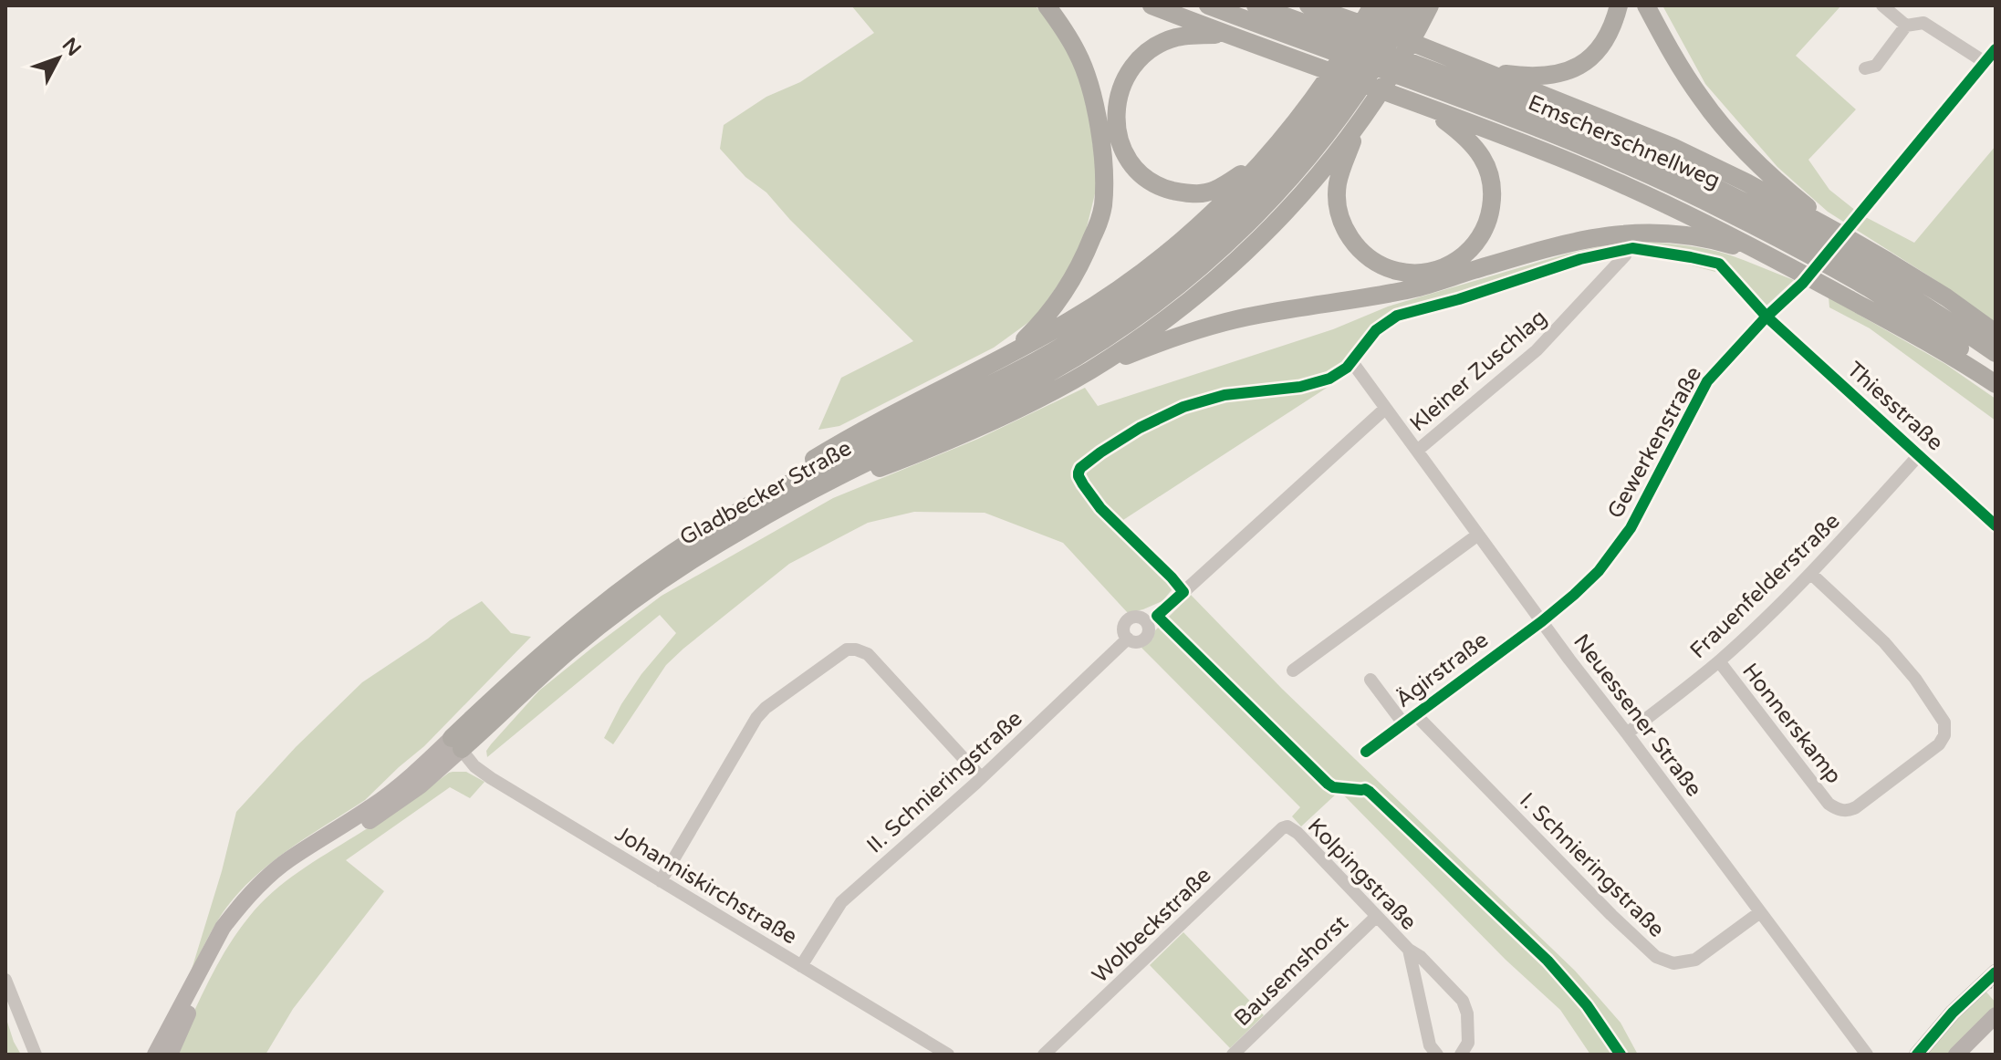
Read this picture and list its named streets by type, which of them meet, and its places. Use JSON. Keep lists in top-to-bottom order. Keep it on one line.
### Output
{"streets":{"highway":["Emscherschnellweg","Gladbecker Straße"],"street":["Kleiner Zuschlag","Thiesstraße","Gewerkenstraße","Frauenfelderstraße","Ägirstraße","Neuessener Straße","Honnerskamp","II. Schnieringstraße","I. Schnieringstraße","Kolpingstraße","Johanniskirchstraße","Wolbeckstraße","Bausemshorst"]},"crossings":[["Kleiner Zuschlag","Neuessener Straße"],["Thiesstraße","Gewerkenstraße"],["Thiesstraße","Frauenfelderstraße"],["Gewerkenstraße","Ägirstraße"],["Gewerkenstraße","Neuessener Straße"],["Gladbecker Straße","Johanniskirchstraße"],["Frauenfelderstraße","Neuessener Straße"],["Frauenfelderstraße","Honnerskamp"],["Ägirstraße","Neuessener Straße"],["Ägirstraße","I. Schnieringstraße"],["Neuessener Straße","I. Schnieringstraße"],["II. Schnieringstraße","Johanniskirchstraße"],["Kolpingstraße","Wolbeckstraße"],["Kolpingstraße","Bausemshorst"]],"north":"top right"}
